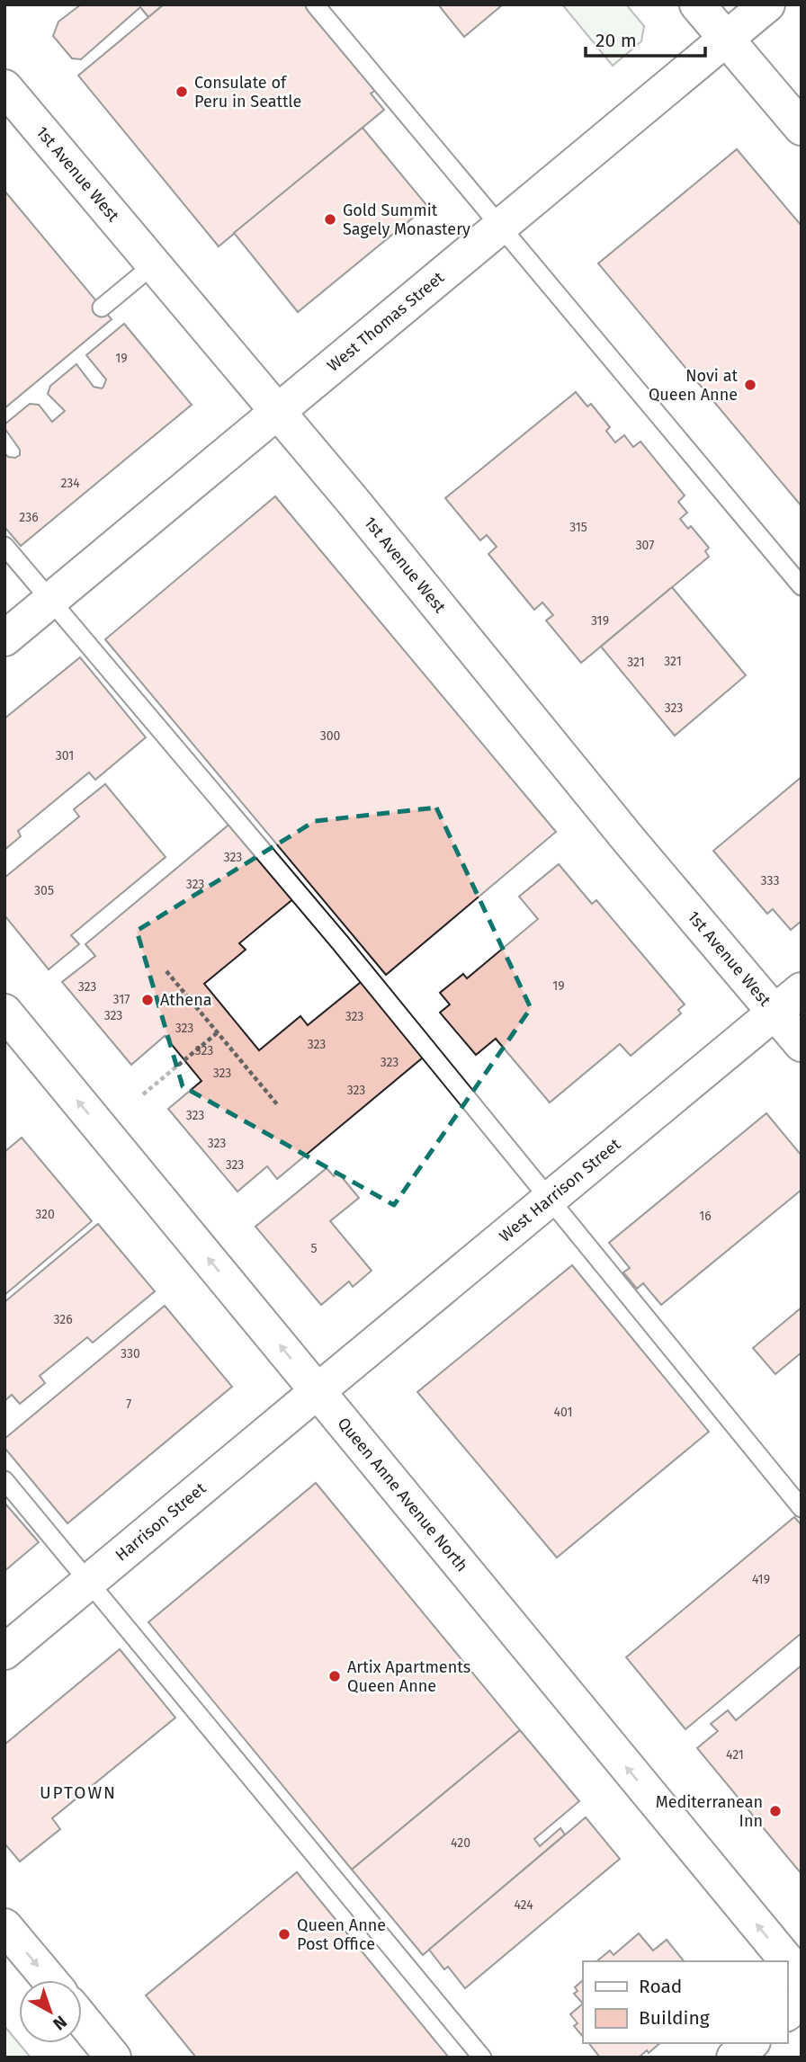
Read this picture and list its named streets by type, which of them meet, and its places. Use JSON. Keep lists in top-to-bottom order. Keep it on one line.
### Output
{"streets":{"street":["1st Avenue West","West Thomas Street","West Harrison Street","Queen Anne Avenue North","Harrison Street"]},"crossings":[["1st Avenue West","West Thomas Street"],["1st Avenue West","West Harrison Street"],["West Harrison Street","Queen Anne Avenue North"],["West Harrison Street","Harrison Street"],["Queen Anne Avenue North","Harrison Street"]],"one_way":["Queen Anne Avenue North"],"districts":["UPTOWN"],"places":["Consulate of Peru in Seattle","Gold Summit Sagely Monastery","Novi at Queen Anne","Athena","Artix Apartments Queen Anne","Mediterranean Inn","Queen Anne Post Office"],"house_numbers":["19","234","236","315","307","319","321","321","323","300","301","323","333","323","305","19","323","317","323","323","323","323","323","323","323","323","323","323","323","320","16","5","326","330","7","401","419","421","420","424"],"legend":["Road","Building"],"scale_bar":"20 m","north":"bottom right"}
